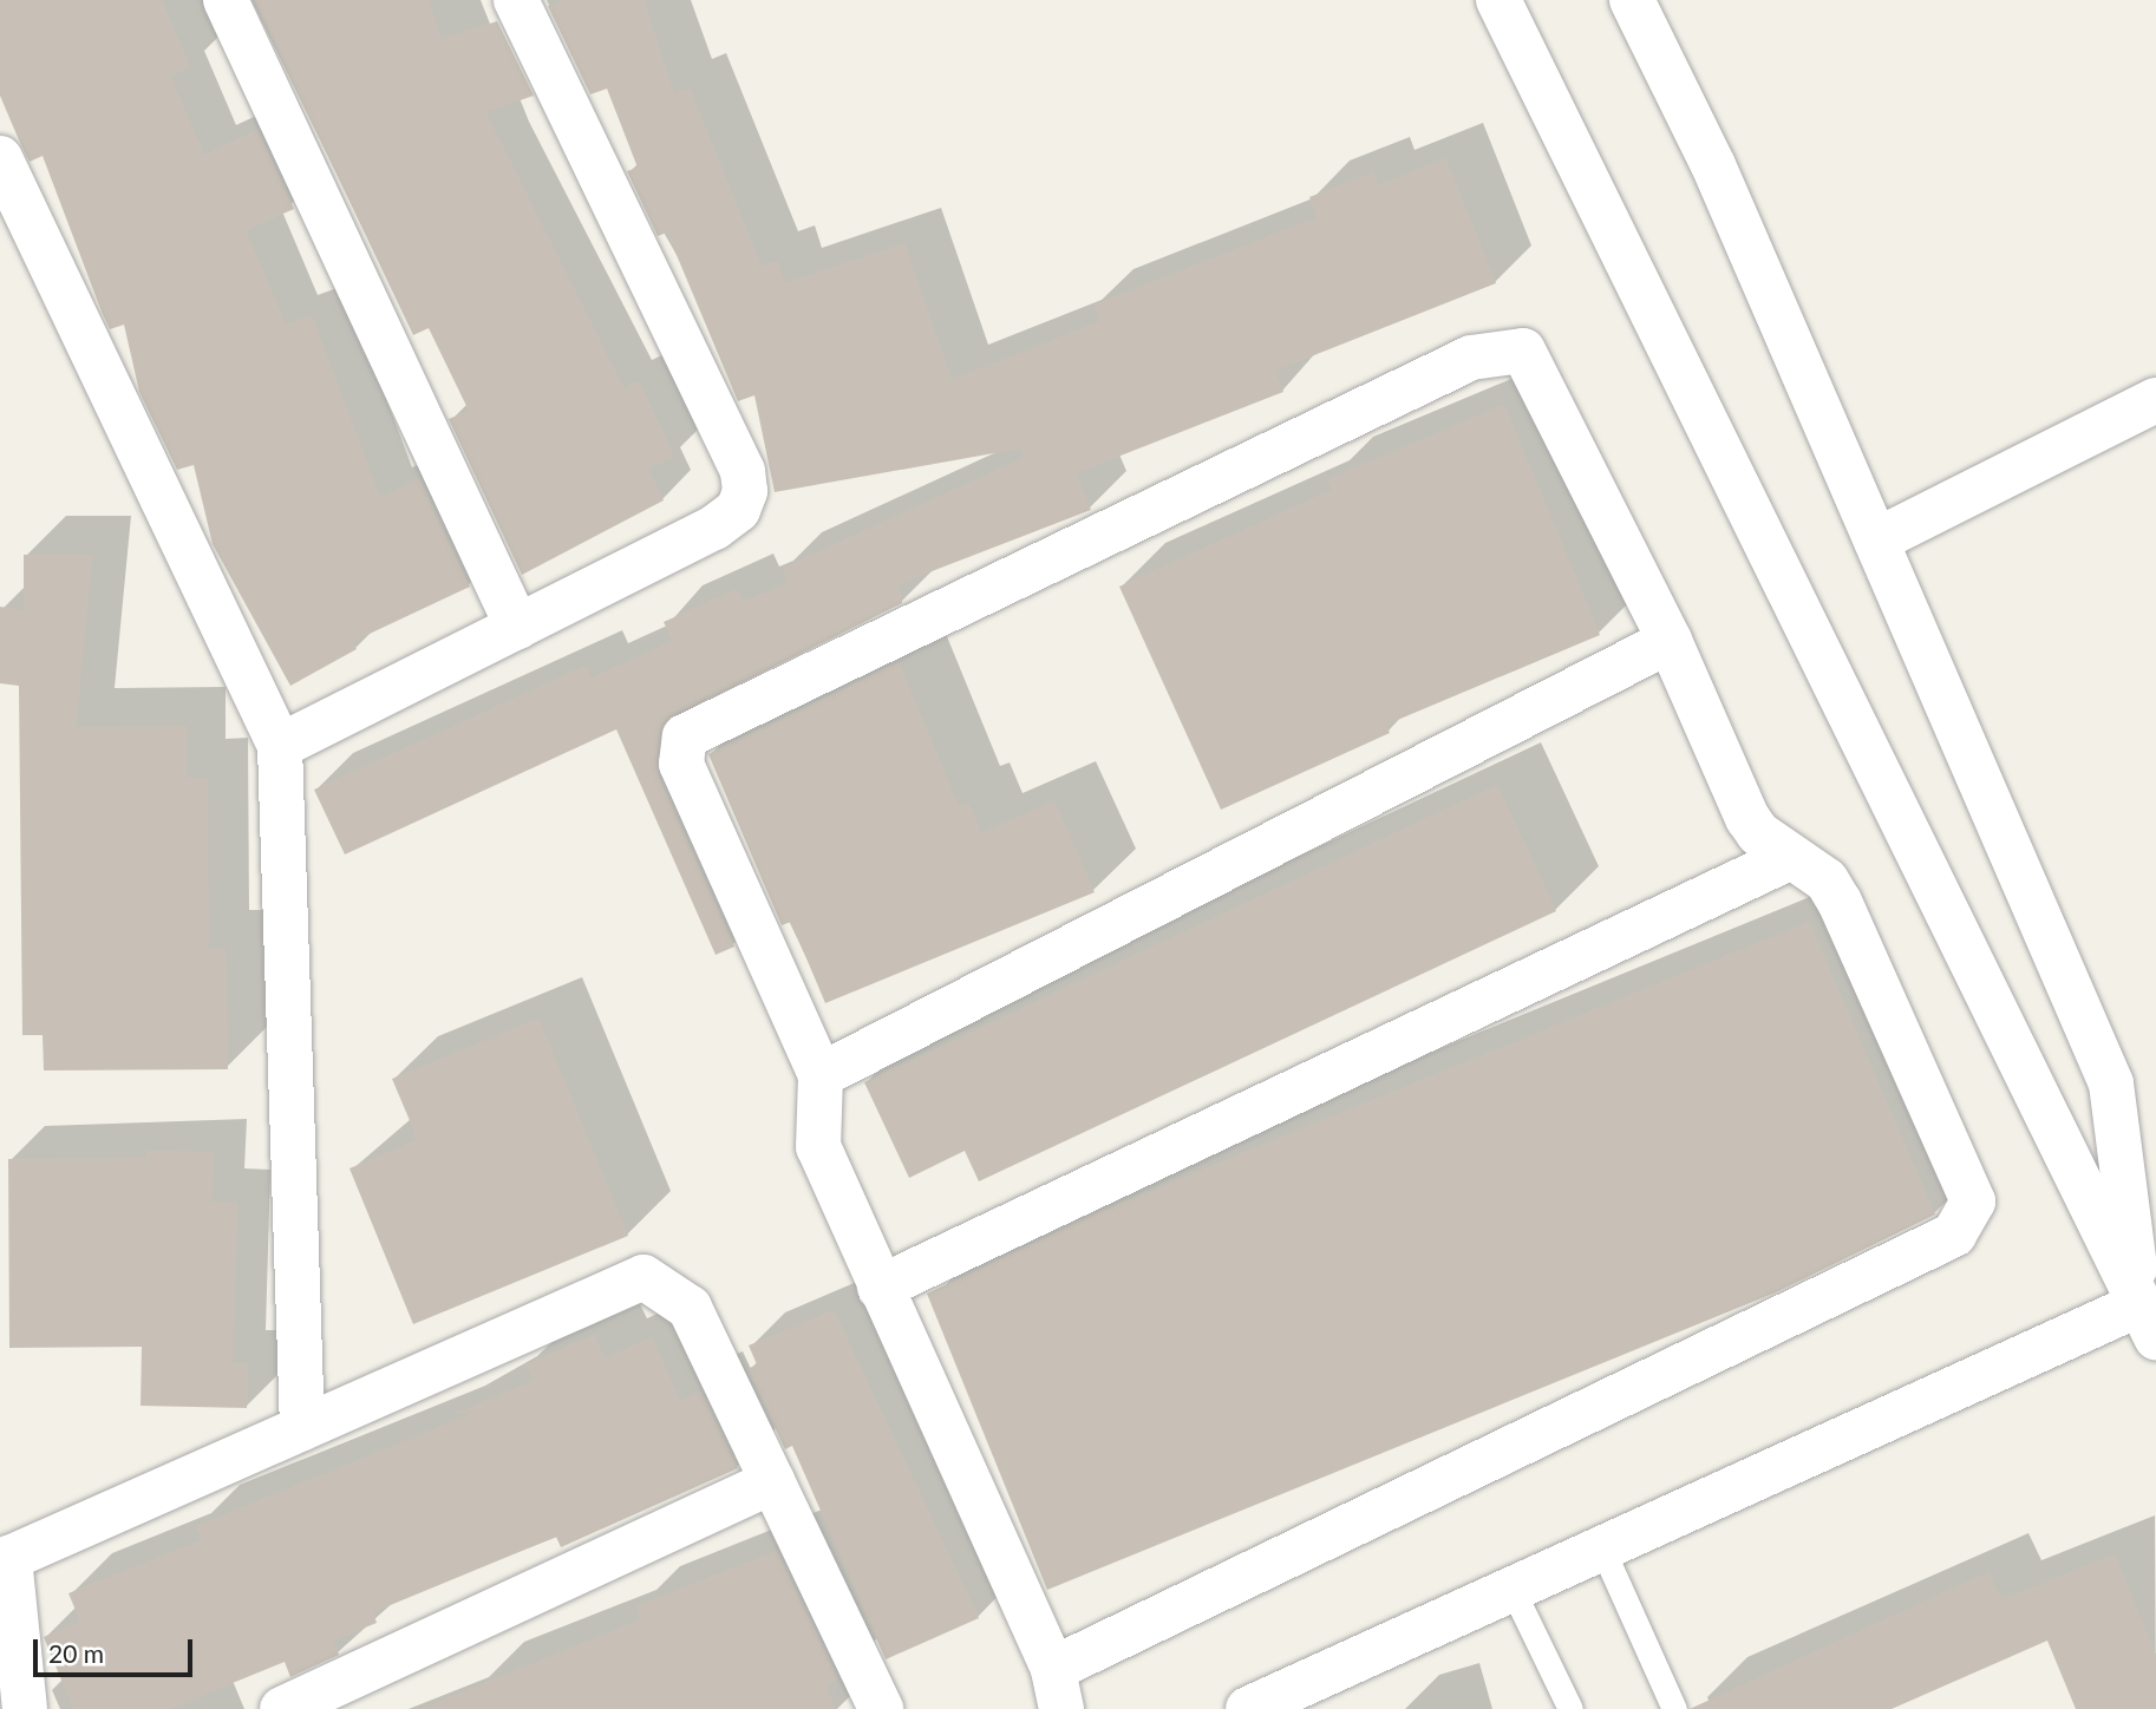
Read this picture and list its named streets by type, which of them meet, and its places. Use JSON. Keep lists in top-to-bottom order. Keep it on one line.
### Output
{"scale_bar":"20 m"}
